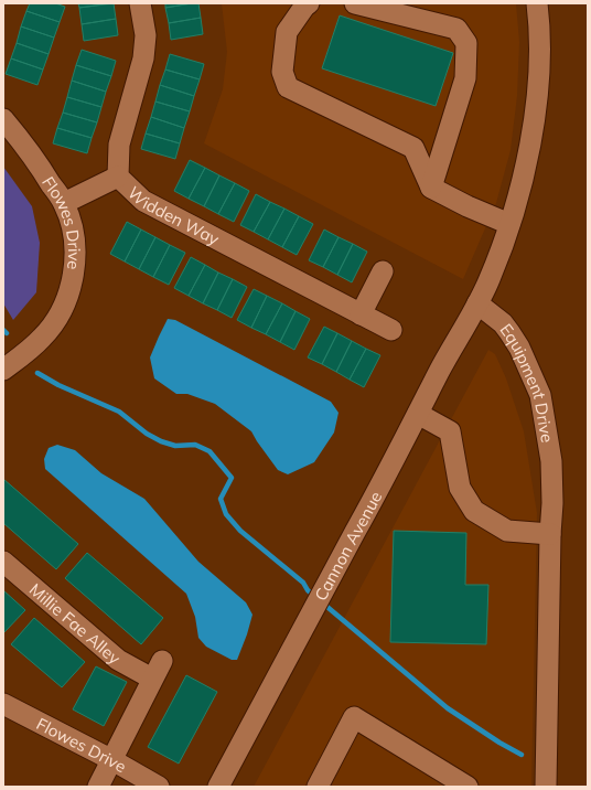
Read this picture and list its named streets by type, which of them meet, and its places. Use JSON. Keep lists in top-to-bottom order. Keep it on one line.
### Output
{"streets":{"street":["Widden Way","Flowes Drive","Equipment Drive","Cannon Avenue","Millie Fae Alley"]},"crossings":[["Equipment Drive","Cannon Avenue"]]}
